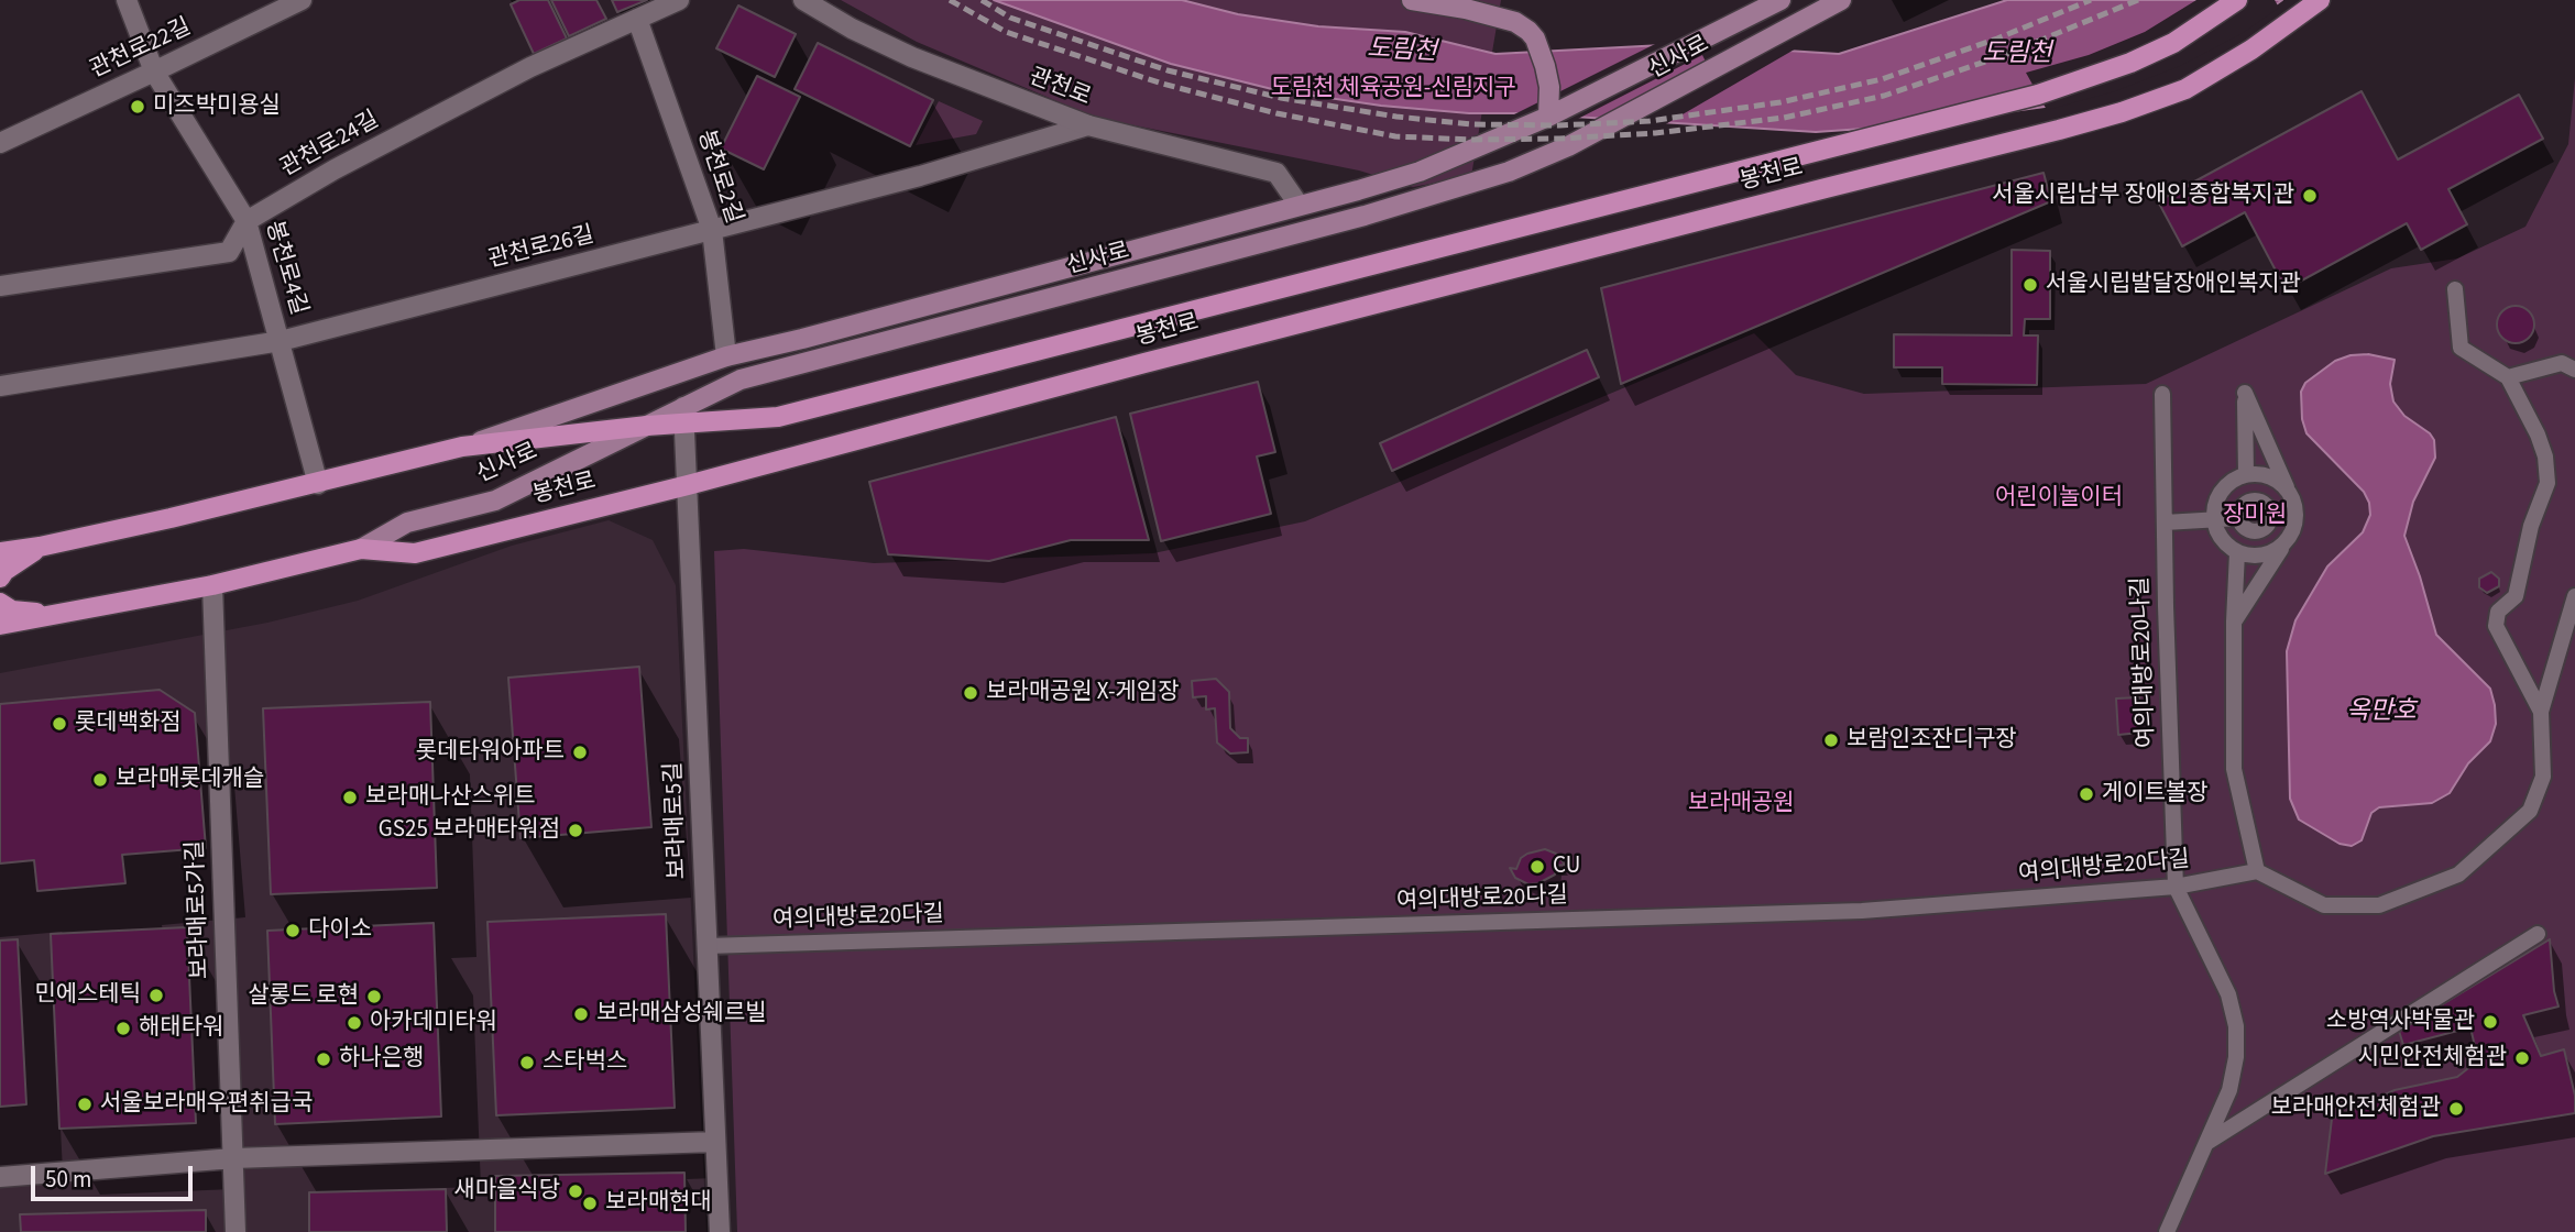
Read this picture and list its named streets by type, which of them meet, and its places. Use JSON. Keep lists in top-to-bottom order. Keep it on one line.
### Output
{"streets":{"main road":["신사로","봉천로"],"street":["관천로22길","관천로","관천로24길","봉천로2길","관천로26길","봉천로4길","여의대방로20나길","보라매로5길","여의대방로20다길","보라매로5가길"]},"crossings":[["관천로22길","봉천로4길"],["신사로","관천로"],["신사로","봉천로"],["신사로","봉천로2길"],["신사로","보라매로5길"],["관천로","관천로26길"],["관천로24길","봉천로2길"],["관천로24길","봉천로4길"],["봉천로","봉천로4길"],["봉천로","보라매로5길"],["봉천로","보라매로5가길"],["봉천로2길","관천로26길"],["관천로26길","봉천로4길"],["여의대방로20나길","여의대방로20다길"],["보라매로5길","여의대방로20다길"]],"water":["도림천","옥만호"],"parks":["도림천 체육공원-신림지구","어린이놀이터","장미원","보라매공원"],"places":["미즈박미용실","서울시립남부 장애인종합복지관","서울시립발달장애인복지관","보라매공원 X-게임장","롯데백화점","보람인조잔디구장","롯데타워아파트","보라매롯데캐슬","게이트볼장","보라매나산스위트","GS25 보라매타워점","CU","다이소","민에스테틱","살롱드 로현","보라매삼성쉐르빌","소방역사박물관","아카데미타워","해태타워","시민안전체험관","하나은행","스타벅스","서울보라매우편취급국","보라매안전체험관","새마을식당","보라매현대"],"scale_bar":"50 m"}
